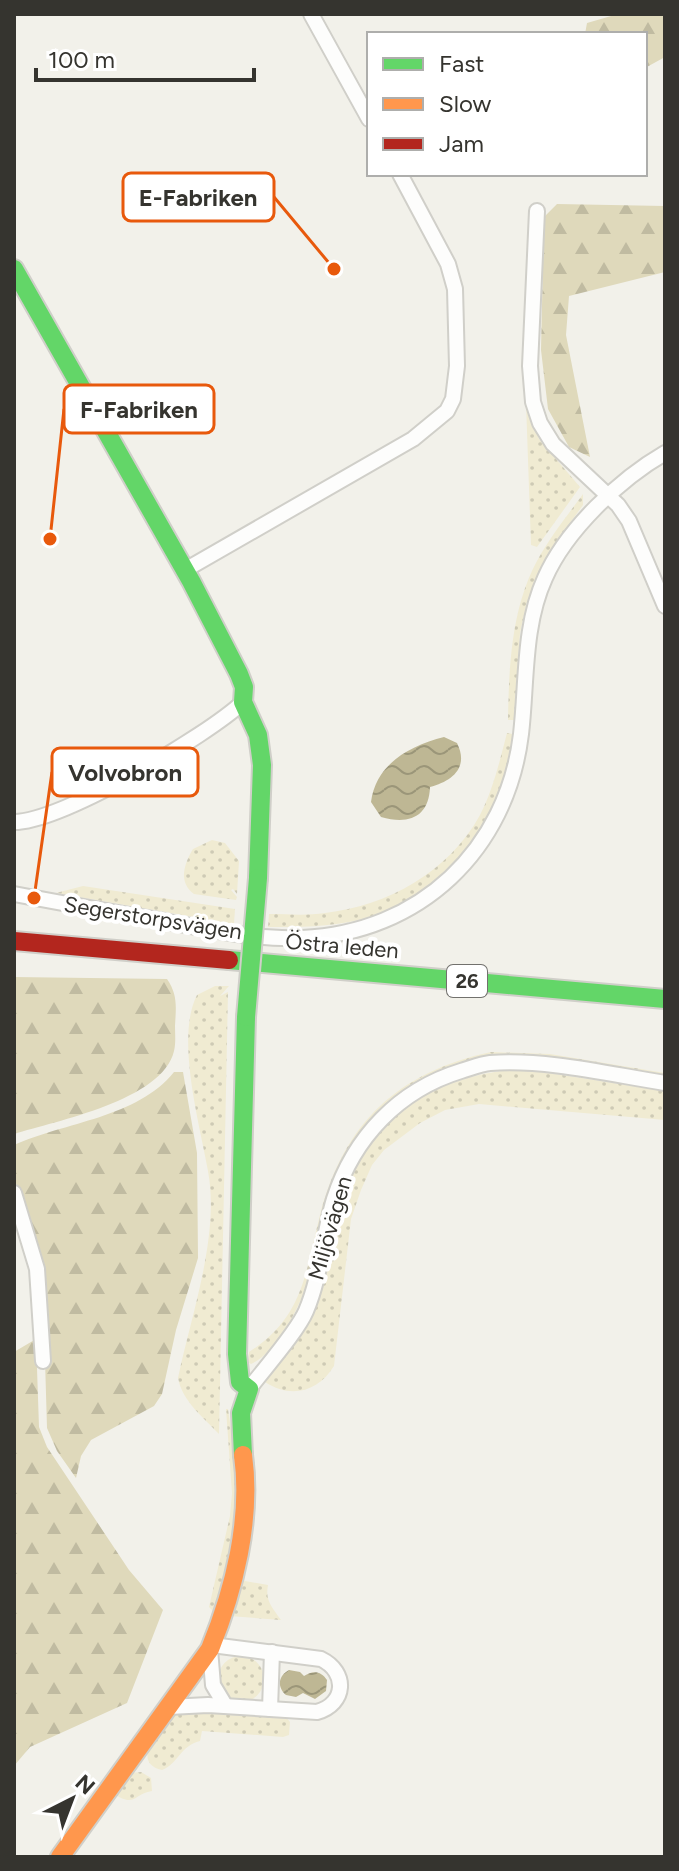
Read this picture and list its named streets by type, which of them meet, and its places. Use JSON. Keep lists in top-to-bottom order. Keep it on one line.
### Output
{"streets":{"main road":["Östra leden","26"],"street":["Segerstorpsvägen","Miljövägen"]},"places":["E-Fabriken","F-Fabriken","Volvobron"],"legend":["Fast","Slow","Jam"],"scale_bar":"100 m","north":"top right"}
